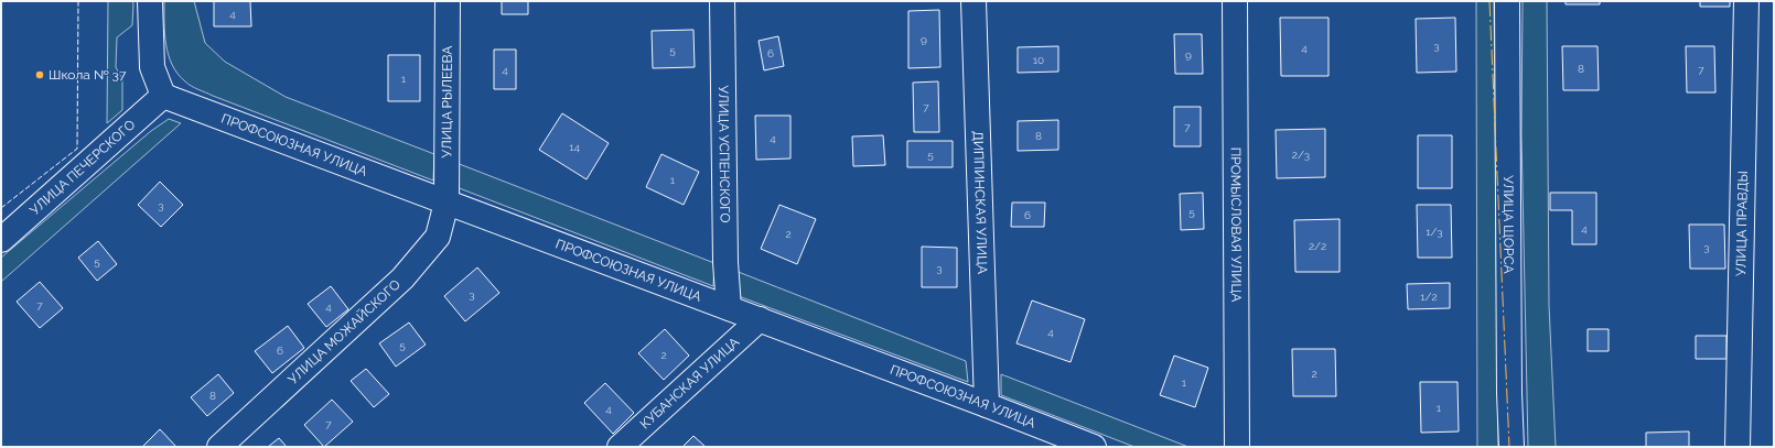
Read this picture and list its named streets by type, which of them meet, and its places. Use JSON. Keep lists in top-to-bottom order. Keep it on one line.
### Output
{"streets":{"street":["УЛИЦА РЫЛЕЕВА","ПРОФСОЮЗНАЯ УЛИЦА","УЛИЦА УСПЕНСКОГО","УЛИЦА ПЕЧЕРСКОГО","ДИППИНСКАЯ УЛИЦА","ПРОМЫСЛОВАЯ УЛИЦА","УЛИЦА ЩОРСА","УЛИЦА ПРАВДЫ","УЛИЦА МОЖАЙСКОГО","КУБАНСКАЯ УЛИЦА"]},"crossings":[["УЛИЦА РЫЛЕЕВА","ПРОФСОЮЗНАЯ УЛИЦА"],["УЛИЦА РЫЛЕЕВА","УЛИЦА МОЖАЙСКОГО"],["ПРОФСОЮЗНАЯ УЛИЦА","УЛИЦА УСПЕНСКОГО"],["ПРОФСОЮЗНАЯ УЛИЦА","УЛИЦА ПЕЧЕРСКОГО"],["ПРОФСОЮЗНАЯ УЛИЦА","ДИППИНСКАЯ УЛИЦА"],["ПРОФСОЮЗНАЯ УЛИЦА","УЛИЦА МОЖАЙСКОГО"],["ПРОФСОЮЗНАЯ УЛИЦА","КУБАНСКАЯ УЛИЦА"]],"places":["Школа № 37"],"house_numbers":["4","9","3","4","5","6","9","10","8","4","7","1","7","7","8","4","14","5","2/3","1","3","5","6","4","1/3","2","2/2","3","5","3","3","1/2","7","4","4","5","6","2","2","1","8","1","4","7"]}
